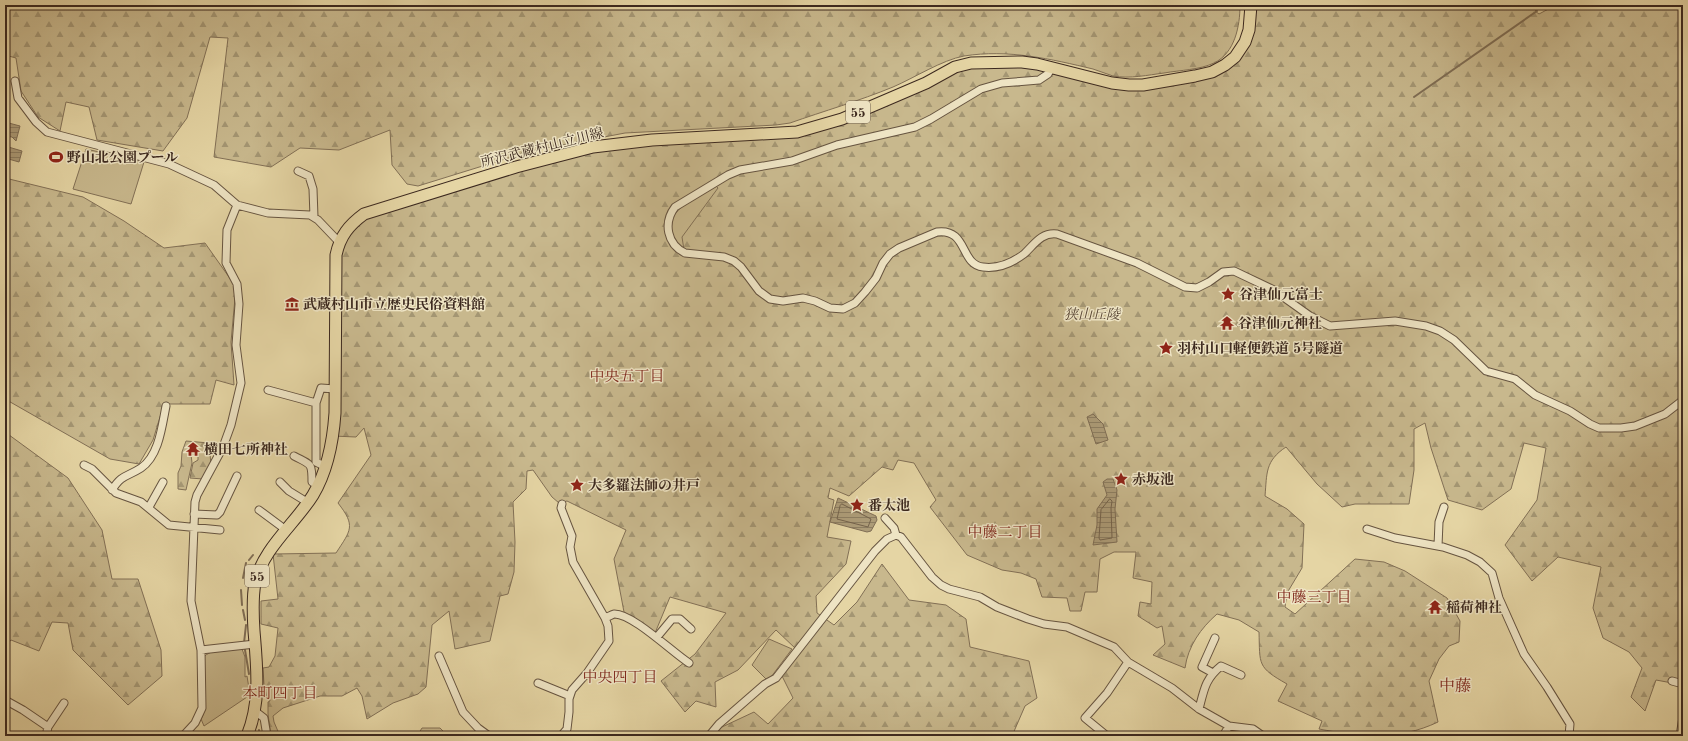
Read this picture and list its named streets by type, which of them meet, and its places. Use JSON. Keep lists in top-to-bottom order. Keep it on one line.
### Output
{"streets":{"main road":["55","所沢武蔵村山立川線"]},"districts":["中央五丁目","中藤二丁目","中藤三丁目","中央四丁目","中藤","本町四丁目"],"parks":["狭山丘陵"],"places":{"sports":["野山北公園プール"],"place":["谷津仙元富士","羽村山口軽便鉄道 5号隧道","赤坂池","大多羅法師の井戸","番太池"],"museum":["武蔵村山市立歴史民俗資料館"],"temple":["谷津仙元神社","横田七所神社","稲荷神社"]}}
